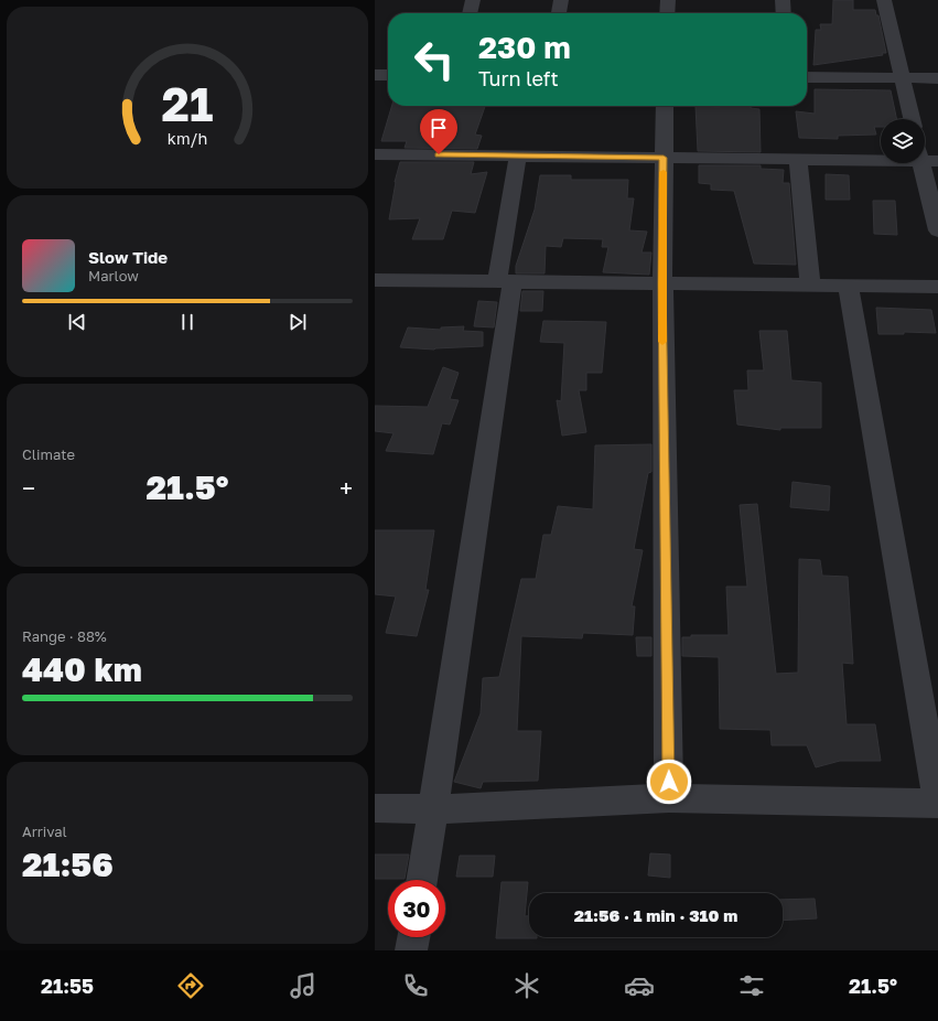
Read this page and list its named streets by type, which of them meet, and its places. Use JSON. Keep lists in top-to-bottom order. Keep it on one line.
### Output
{"page":{"turn":["230 m","Turn left"],"song":["Slow Tide","Marlow"],"tile":["Climate",["Range · 88%","440 km"],["Arrival","21:56"]],"heat":["−","21.5°","+"],"limit":"30","trip":"21:56 · 1 min · 310 m","tabs":["21:55","21.5°"],"gauge":["21","km/h"]}}
